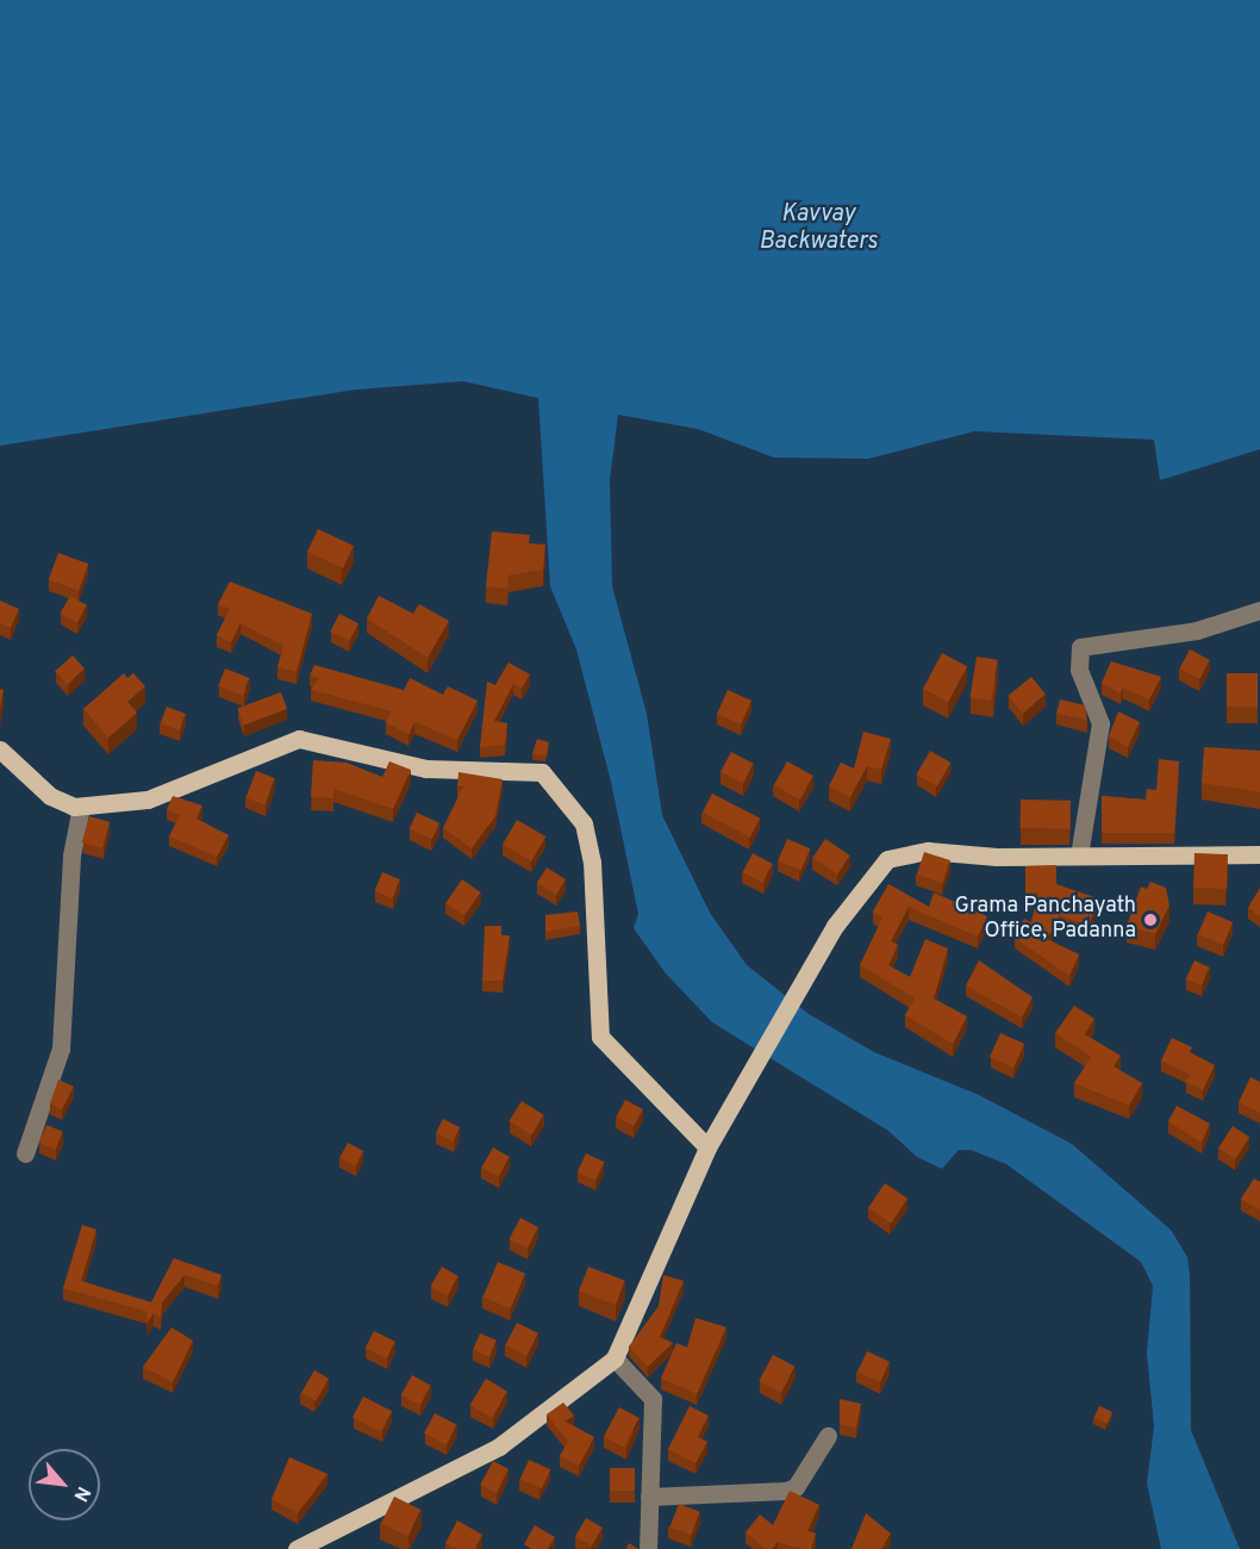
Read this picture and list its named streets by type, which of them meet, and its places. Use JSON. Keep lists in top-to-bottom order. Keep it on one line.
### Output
{"water":["Kavvay Backwaters"],"places":["Grama Panchayath Office, Padanna"],"north":"bottom right"}
